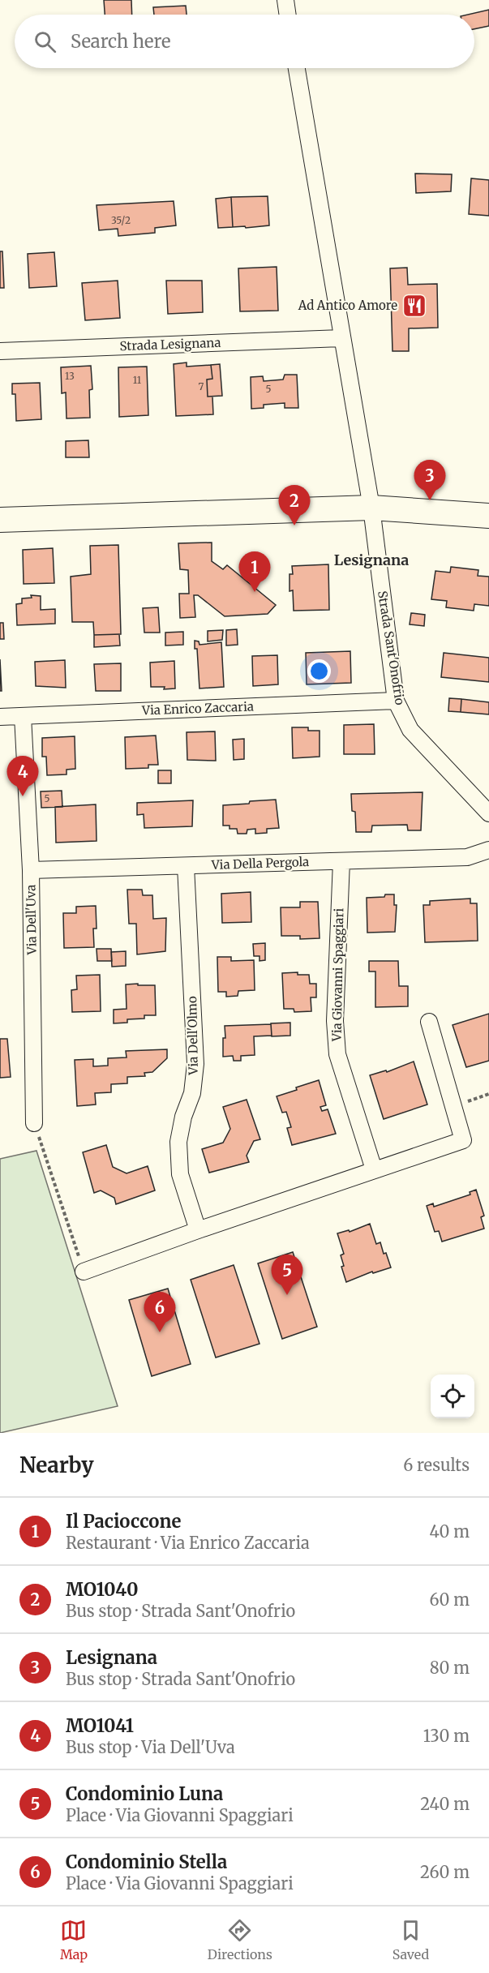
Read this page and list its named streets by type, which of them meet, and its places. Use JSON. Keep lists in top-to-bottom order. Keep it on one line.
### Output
{"streets":{"street":["Strada Lesignana","Strada Sant'Onofrio","Via Enrico Zaccaria","Via Della Pergola","Via Dell'Uva","Via Giovanni Spaggiari","Via Dell'Olmo"]},"crossings":[["Strada Sant'Onofrio","Via Enrico Zaccaria"],["Via Enrico Zaccaria","Via Dell'Uva"],["Via Della Pergola","Via Dell'Uva"],["Via Della Pergola","Via Giovanni Spaggiari"],["Via Della Pergola","Via Dell'Olmo"]],"districts":["Lesignana"],"places":{"restaurant":["Ad Antico Amore"]},"house_numbers":["35/2","13","11","7","5","5"],"page":{"search":"Search here","pins":["3","2","1","4","5","6"],"heading":["Nearby","6 results"],"list":[{"mark":"1","name":"Il Pacioccone","note":"Restaurant · Via Enrico Zaccaria","value":"40 m"},{"mark":"2","name":"MO1040","note":"Bus stop · Strada Sant'Onofrio","value":"60 m"},{"mark":"3","name":"Lesignana","note":"Bus stop · Strada Sant'Onofrio","value":"80 m"},{"mark":"4","name":"MO1041","note":"Bus stop · Via Dell'Uva","value":"130 m"},{"mark":"5","name":"Condominio Luna","note":"Place · Via Giovanni Spaggiari","value":"240 m"},{"mark":"6","name":"Condominio Stella","note":"Place · Via Giovanni Spaggiari","value":"260 m"}],"nav":["Map","Directions","Saved"]}}
